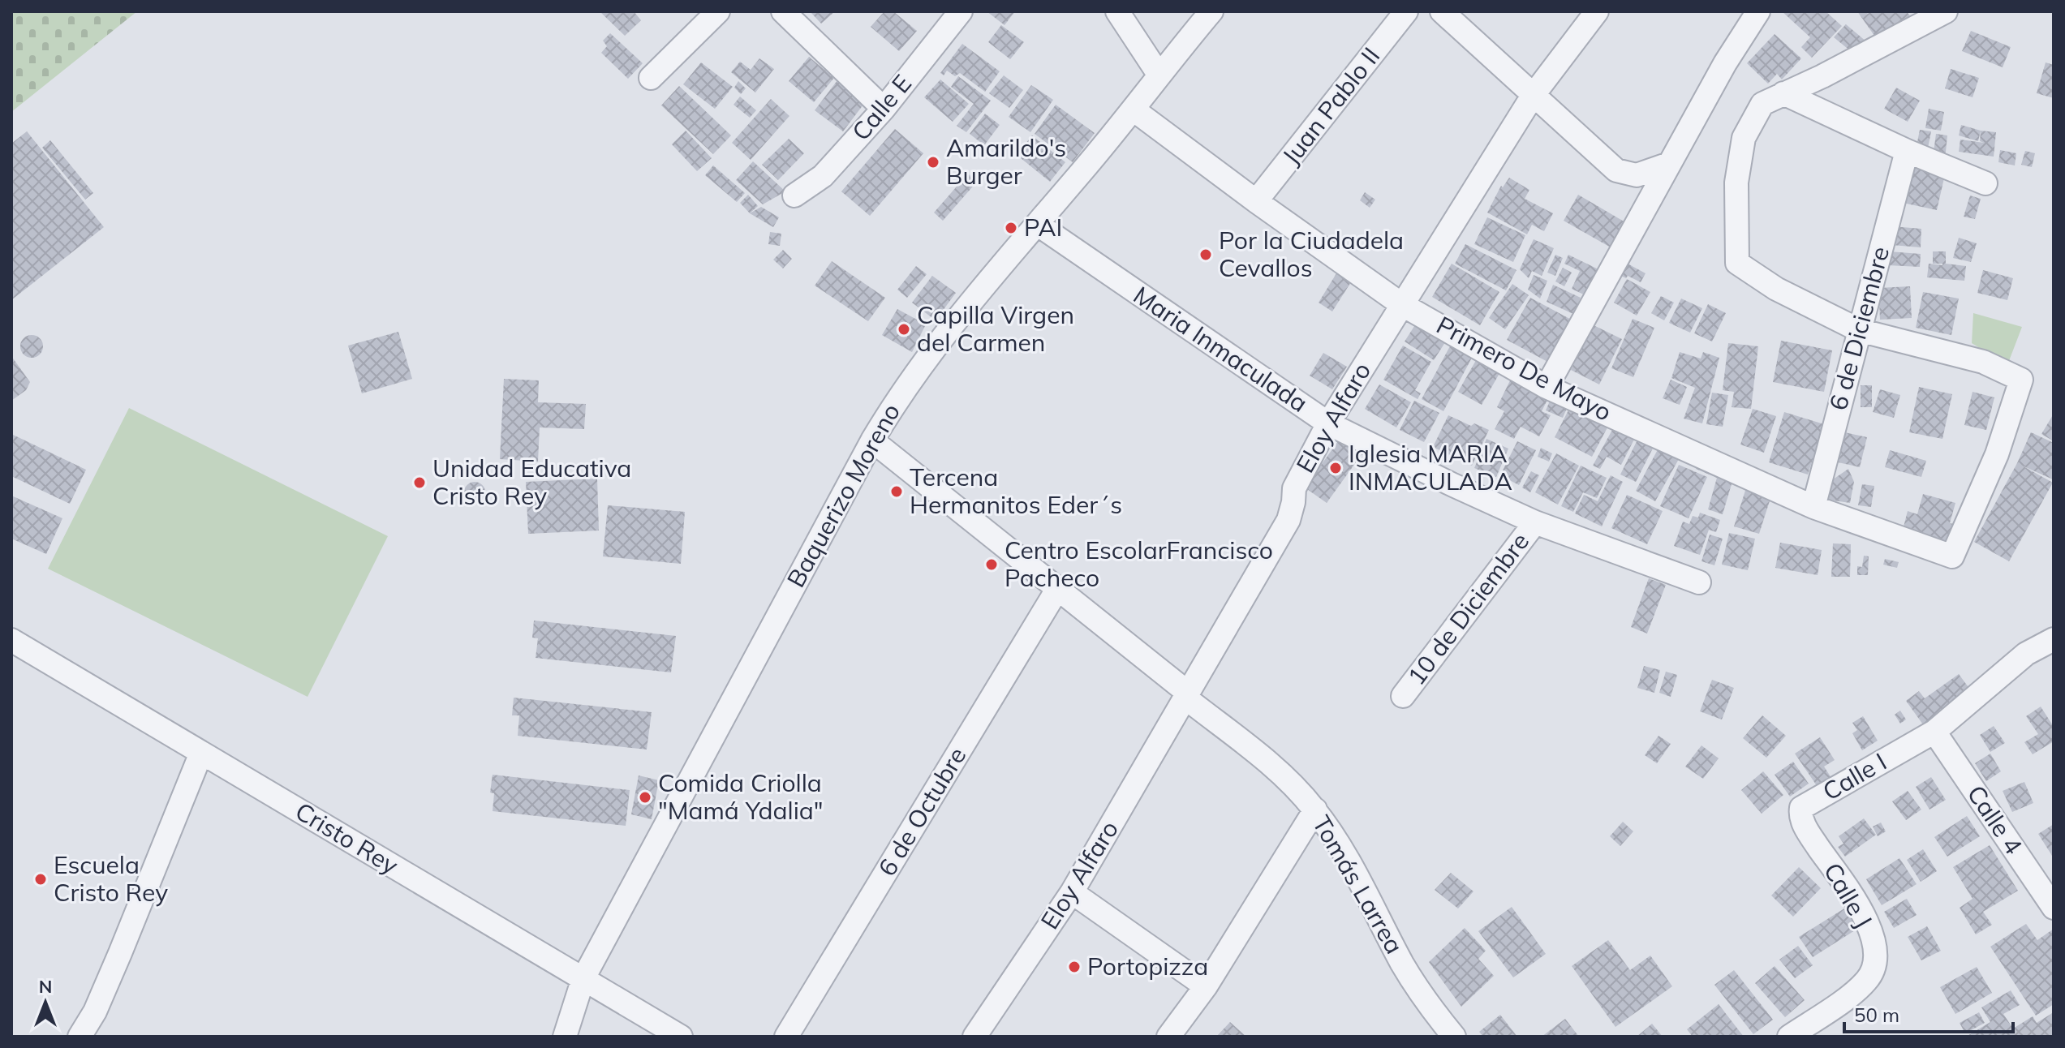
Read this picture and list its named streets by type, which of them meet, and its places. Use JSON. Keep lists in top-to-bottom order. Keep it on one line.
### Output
{"streets":{"street":["Juan Pablo II","Calle E","6 de Diciembre","Maria Inmaculada","Primero De Mayo","Eloy Alfaro","Baquerizo Moreno","10 de Diciembre","Calle I","6 de Octubre","Calle 4","Cristo Rey","Tomás Larrea","Calle J"]},"crossings":[["Juan Pablo II","Primero De Mayo"],["6 de Diciembre","Primero De Mayo"],["Maria Inmaculada","Eloy Alfaro"],["Maria Inmaculada","Baquerizo Moreno"],["Maria Inmaculada","10 de Diciembre"],["Primero De Mayo","Eloy Alfaro"],["Primero De Mayo","Baquerizo Moreno"],["Eloy Alfaro","Tomás Larrea"],["Baquerizo Moreno","Cristo Rey"],["Baquerizo Moreno","Tomás Larrea"],["Calle I","Calle 4"],["Calle I","Calle J"],["6 de Octubre","Tomás Larrea"]],"places":["Amarildo's Burger","PAI","Por la Ciudadela Cevallos","Capilla Virgen del Carmen","Iglesia MARIA INMACULADA","Unidad Educativa Cristo Rey","Tercena Hermanitos Eder´s","Centro EscolarFrancisco Pacheco","Comida Criolla \"Mamá Ydalia\"","Escuela Cristo Rey","Portopizza"],"scale_bar":"50 m","north":"top"}
